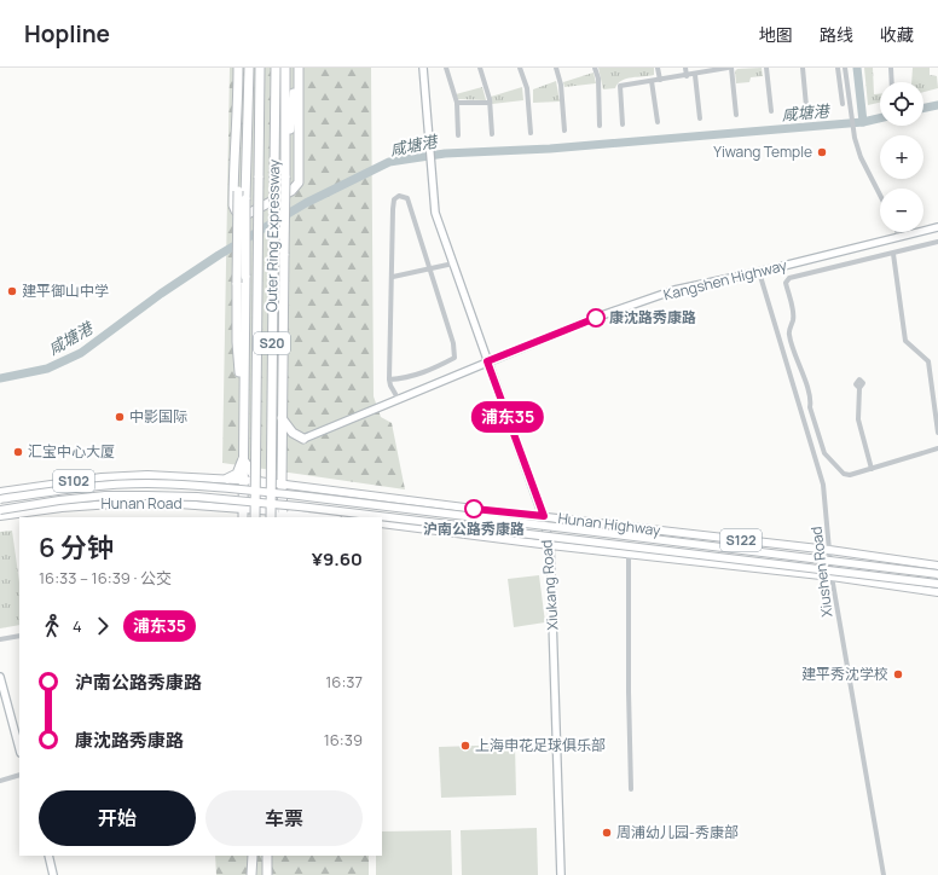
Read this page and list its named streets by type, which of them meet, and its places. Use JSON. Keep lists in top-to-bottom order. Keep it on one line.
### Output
{"streets":{"highway":["Outer Ring Expressway","S20"],"main road":["S102","Hunan Road","Hunan Highway","S122"],"street":["Kangshen Highway","Xiushen Road","Xiukang Road"]},"crossings":[["Outer Ring Expressway","Hunan Road"],["Kangshen Highway","Xiushen Road"],["Kangshen Highway","Xiukang Road"],["Hunan Road","Hunan Highway"],["Hunan Highway","Xiushen Road"],["Hunan Highway","Xiukang Road"]],"water":["咸塘港"],"places":["Yiwang Temple","建平御山中学","康沈路秀康路","中影国际","汇宝中心大厦","沪南公路秀康路","建平秀沈学校","上海申花足球俱乐部","周浦幼儿园-秀康部"],"lines":["bus line 浦东35"],"page":{"header":"Hopline","nav":["地图","路线","收藏"],"on_map":"浦东35","map_buttons":["+","−"],"heading":["6 分钟","16:33 – 16:39 · 公交","¥9.60"],"legs":["4","浦东35"],"list":[{"name":"沪南公路秀康路","value":"16:37"},{"name":"康沈路秀康路","value":"16:39"}],"buttons":["开始","车票"]}}
